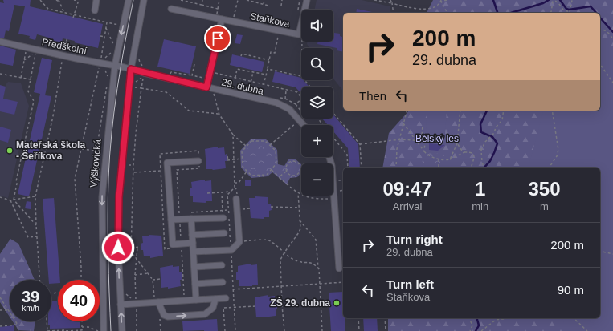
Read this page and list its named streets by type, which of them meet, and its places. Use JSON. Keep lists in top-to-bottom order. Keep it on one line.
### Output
{"streets":{"street":["Staňkova","Předškolní","29. dubna","Výškovická"]},"crossings":[["Předškolní","29. dubna"],["Předškolní","Výškovická"]],"parks":["Bělský les"],"places":["Mateřská škola - Šeříkova","ZŠ 29. dubna"],"page":{"map_buttons":["+","−"],"turn":["200 m","29. dubna"],"then":"Then","eta":["09:47","Arrival","1","min","350","m"],"list":[{"name":"Turn right","note":"29. dubna","value":"200 m"},{"name":"Turn left","note":"Staňkova","value":"90 m"}],"speed":"39 km/h","limit":"40"}}
